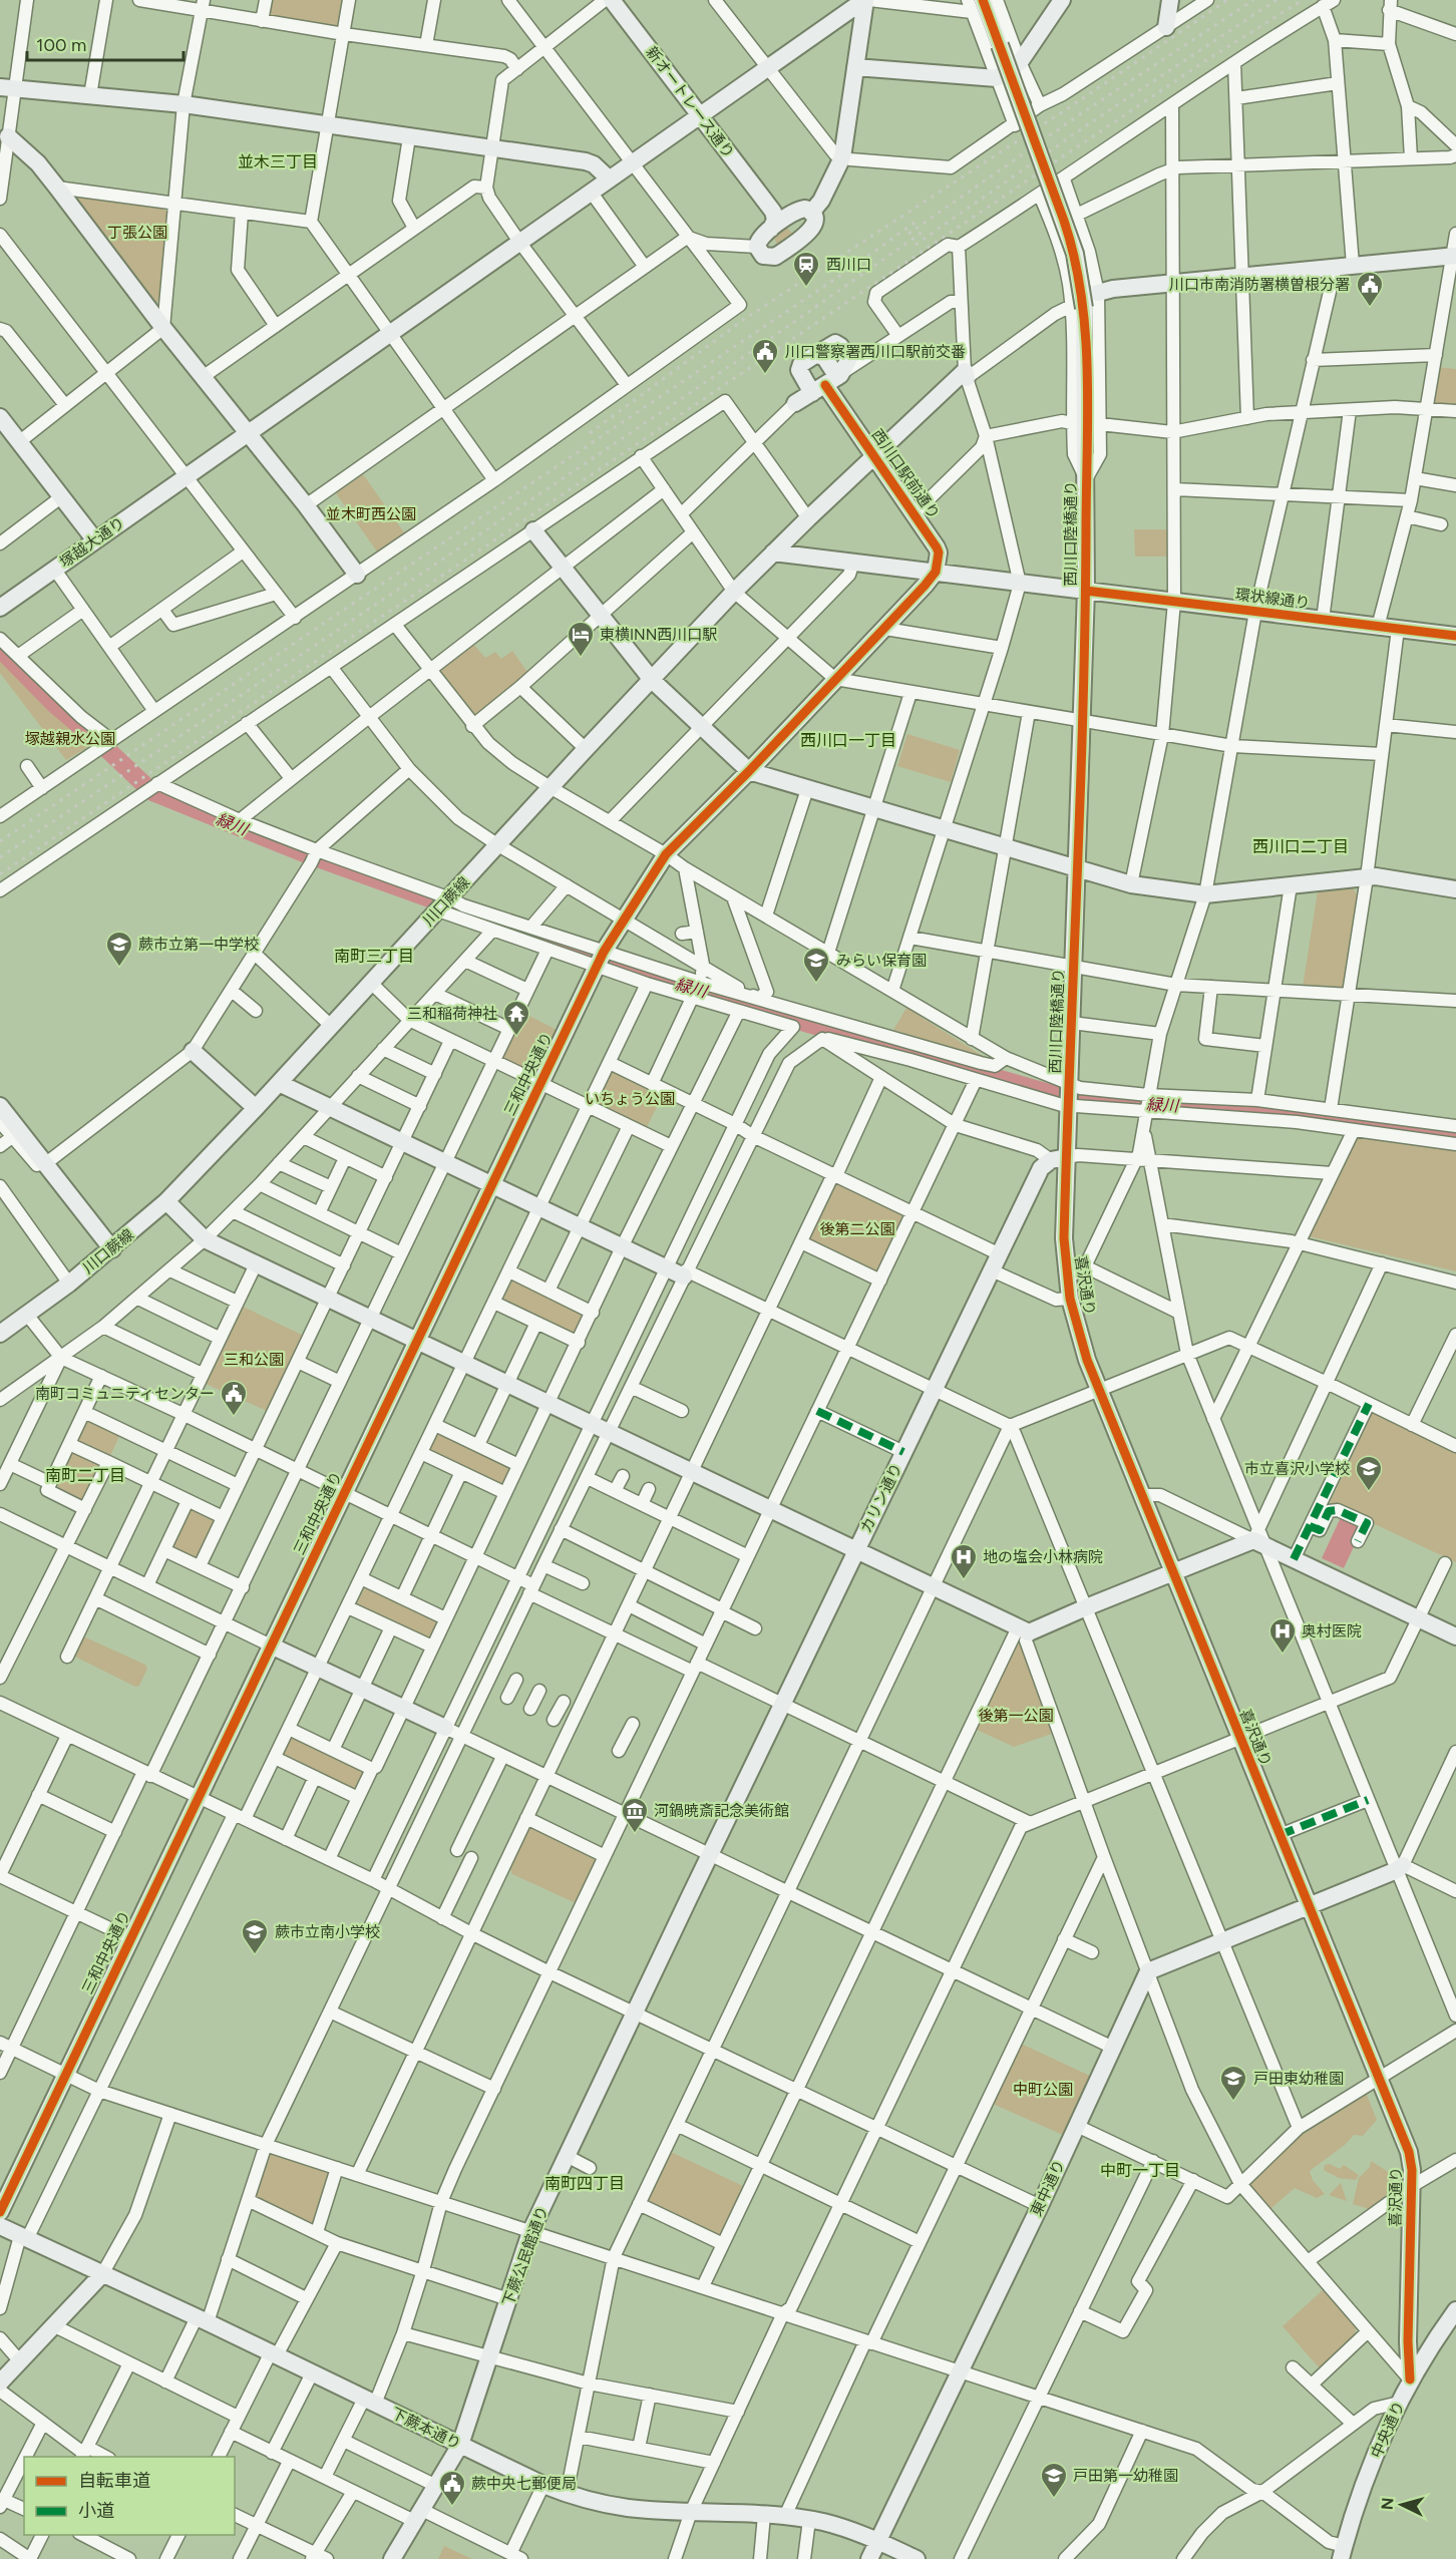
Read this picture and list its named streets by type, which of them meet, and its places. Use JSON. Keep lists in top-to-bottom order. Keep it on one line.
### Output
{"streets":{"street":["新オートレース通り","西川口駅前通り","西川口陸橋通り","塚越大通り","環状線通り","川口蕨線","三和中央通り","喜沢通り","カリン通り","東中通り","下蕨公民館通り","下蕨本通り","中央通り"]},"crossings":[["新オートレース通り","塚越大通り"],["西川口駅前通り","環状線通り"],["西川口駅前通り","川口蕨線"],["西川口駅前通り","三和中央通り"],["西川口陸橋通り","環状線通り"],["西川口陸橋通り","喜沢通り"],["環状線通り","川口蕨線"],["環状線通り","三和中央通り"],["喜沢通り","カリン通り"],["喜沢通り","中央通り"],["カリン通り","下蕨公民館通り"],["東中通り","下蕨本通り"],["下蕨公民館通り","下蕨本通り"]],"districts":["並木三丁目","西川口一丁目","西川口二丁目","南町三丁目","南町二丁目","中町一丁目","南町四丁目"],"water":["緑川"],"parks":["丁張公園","並木町西公園","塚越親水公園","いちょう公園","後第二公園","三和公園","後第一公園","中町公園"],"places":{"station":["西川口"],"public building":["川口市南消防署横曽根分署","川口警察署西川口駅前交番","南町コミュニティセンター","蕨中央七郵便局"],"hotel":["東横INN西川口駅"],"school or university":["蕨市立第一中学校","みらい保育園","市立喜沢小学校","蕨市立南小学校","戸田東幼稚園","戸田第一幼稚園"],"temple":["三和稲荷神社"],"hospital":["地の塩会小林病院","奥村医院"],"museum":["河鍋暁斎記念美術館"]},"legend":["自転車道","小道"],"scale_bar":"100 m","north":"left"}
